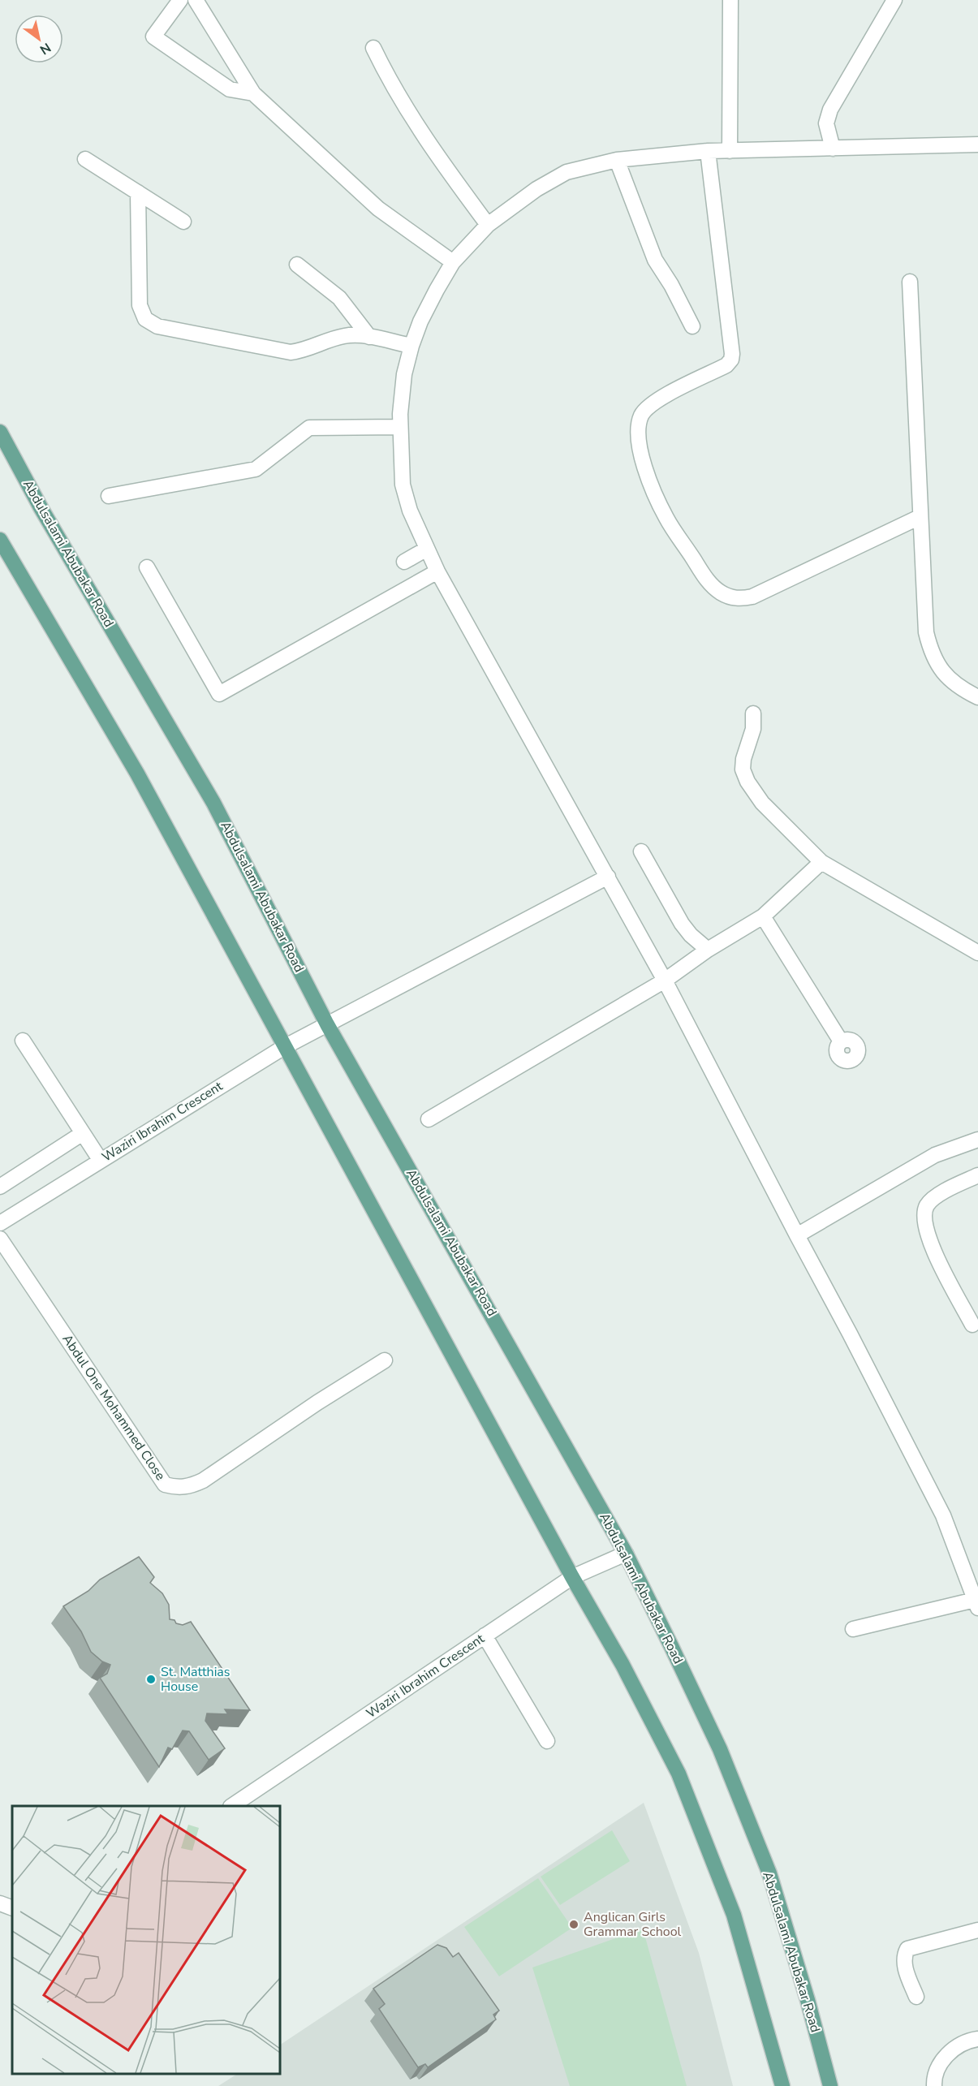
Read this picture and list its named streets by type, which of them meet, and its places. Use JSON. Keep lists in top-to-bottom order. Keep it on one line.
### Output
{"streets":{"main road":["Abdulsalami Abubakar Road"],"street":["Waziri Ibrahim Crescent","Abdul One Mohammed Close"]},"crossings":[["Abdulsalami Abubakar Road","Waziri Ibrahim Crescent"]],"places":["St. Matthias House","Anglican Girls Grammar School"],"north":"bottom right"}
